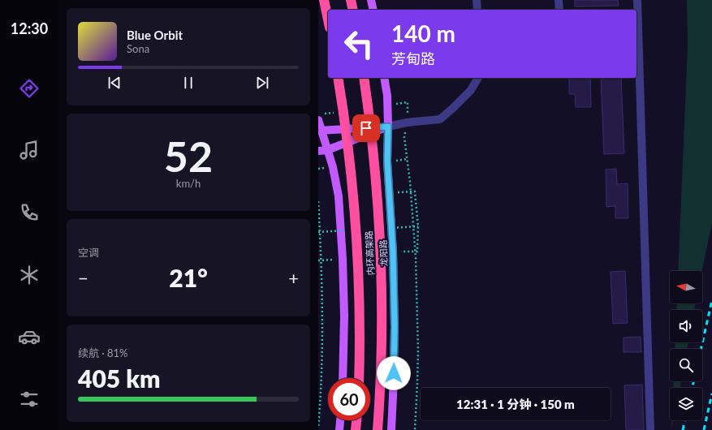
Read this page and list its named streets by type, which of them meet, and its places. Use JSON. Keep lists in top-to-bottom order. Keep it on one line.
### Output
{"streets":{"highway":["内环高架路"],"main road":["龙阳路"]},"north":"left","page":{"tabs":"12:30","turn":["140 m","芳甸路"],"song":["Blue Orbit","Sona"],"tile":[["52","km/h"],"空调",["续航 · 81%","405 km"]],"heat":["−","21°","+"],"limit":"60","trip":"12:31 · 1 分钟 · 150 m"}}
